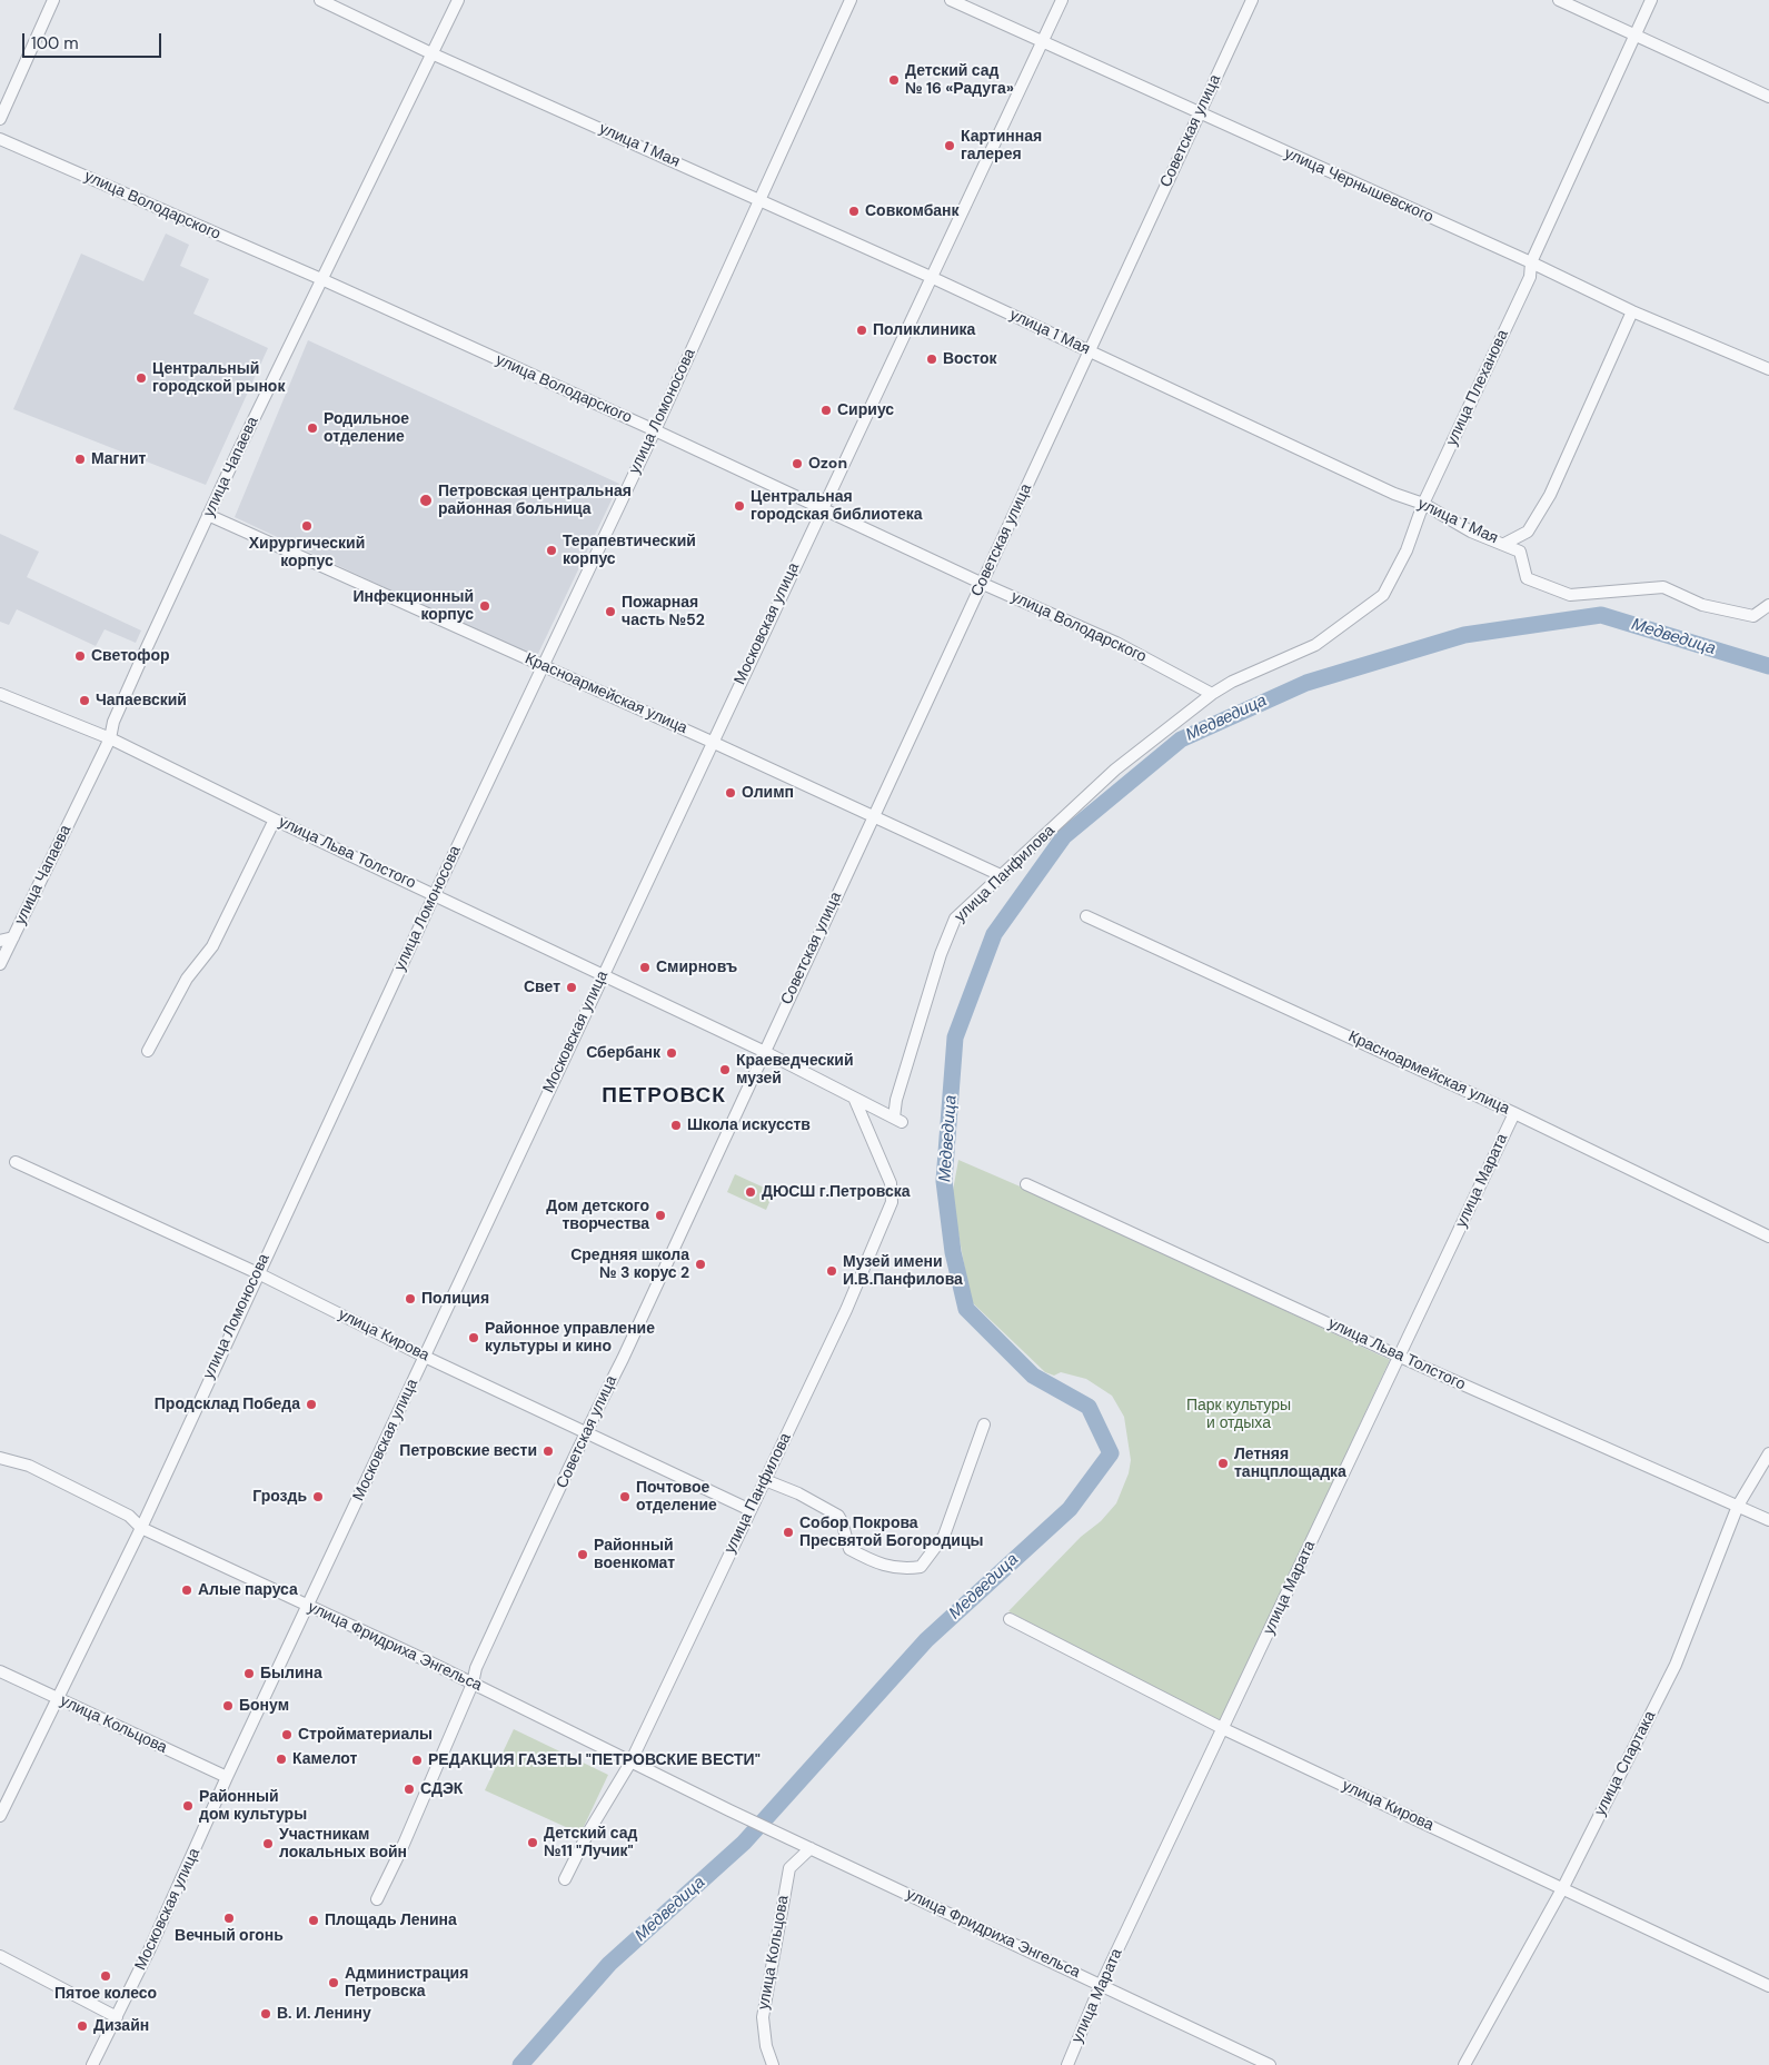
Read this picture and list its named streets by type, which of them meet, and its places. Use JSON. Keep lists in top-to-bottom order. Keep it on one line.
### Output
{"streets":{"street":["Советская улица","улица 1 Мая","улица Чернышевского","улица Володарского","улица Плеханова","улица Ломоносова","улица Чапаева","Московская улица","Красноармейская улица","улица Льва Толстого","улица Панфилова","улица Марата","улица Кирова","улица Фридриха Энгельса","улица Кольцова","улица Спартака"]},"crossings":[["Советская улица","улица 1 Мая"],["Советская улица","улица Чернышевского"],["Советская улица","улица Володарского"],["Советская улица","Красноармейская улица"],["Советская улица","улица Льва Толстого"],["Советская улица","улица Кирова"],["Советская улица","улица Фридриха Энгельса"],["улица 1 Мая","улица Плеханова"],["улица 1 Мая","улица Ломоносова"],["улица 1 Мая","улица Чапаева"],["улица 1 Мая","Московская улица"],["улица Чернышевского","улица Плеханова"],["улица Чернышевского","Московская улица"],["улица Володарского","улица Плеханова"],["улица Володарского","улица Ломоносова"],["улица Володарского","улица Чапаева"],["улица Володарского","Московская улица"],["улица Володарского","улица Панфилова"],["улица Плеханова","улица Панфилова"],["улица Ломоносова","Красноармейская улица"],["улица Ломоносова","улица Льва Толстого"],["улица Ломоносова","улица Кирова"],["улица Ломоносова","улица Фридриха Энгельса"],["улица Ломоносова","улица Кольцова"],["улица Чапаева","Красноармейская улица"],["улица Чапаева","улица Льва Толстого"],["Московская улица","Красноармейская улица"],["Московская улица","улица Льва Толстого"],["Московская улица","улица Кирова"],["Московская улица","улица Фридриха Энгельса"],["Московская улица","улица Кольцова"],["Красноармейская улица","улица Панфилова"],["Красноармейская улица","улица Марата"],["улица Льва Толстого","улица Панфилова"],["улица Льва Толстого","улица Марата"],["улица Льва Толстого","улица Спартака"],["улица Панфилова","улица Кирова"],["улица Панфилова","улица Фридриха Энгельса"],["улица Марата","улица Кирова"],["улица Марата","улица Фридриха Энгельса"],["улица Кирова","улица Спартака"],["улица Фридриха Энгельса","улица Кольцова"]],"districts":["ПЕТРОВСК"],"water":["Медведица"],"parks":["Парк культуры и отдыха"],"places":["Детский сад № 16 «Радуга»","Картинная галерея","Совкомбанк","Поликлиника","Восток","Центральный городской рынок","Сириус","Родильное отделение","Магнит","Ozon","Петровская центральная районная больница","Центральная городская библиотека","Хирургический корпус","Терапевтический корпус","Инфекционный корпус","Пожарная часть №52","Светофор","Чапаевский","Олимп","Смирновъ","Свет","Сбербанк","Краеведческий музей","Школа искусств","ДЮСШ г.Петровска","Дом детского творчества","Средняя школа № 3 корус 2","Музей имени И.В.Панфилова","Полиция","Районное управление культуры и кино","Продсклад Победа","Петровские вести","Летняя танцплощадка","Гроздь","Почтовое отделение","Собор Покрова Пресвятой Богородицы","Районный военкомат","Алые паруса","Былина","Бонум","Стройматериалы","Камелот","РЕДАКЦИЯ ГАЗЕТЫ \"ПЕТРОВСКИЕ ВЕСТИ\"","СДЭК","Районный дом культуры","Детский сад №11 \"Лучик\"","Участникам локальных войн","Вечный огонь","Площадь Ленина","Пятое колесо","Администрация Петровска","В. И. Ленину","Дизайн"],"scale_bar":"100 m"}
